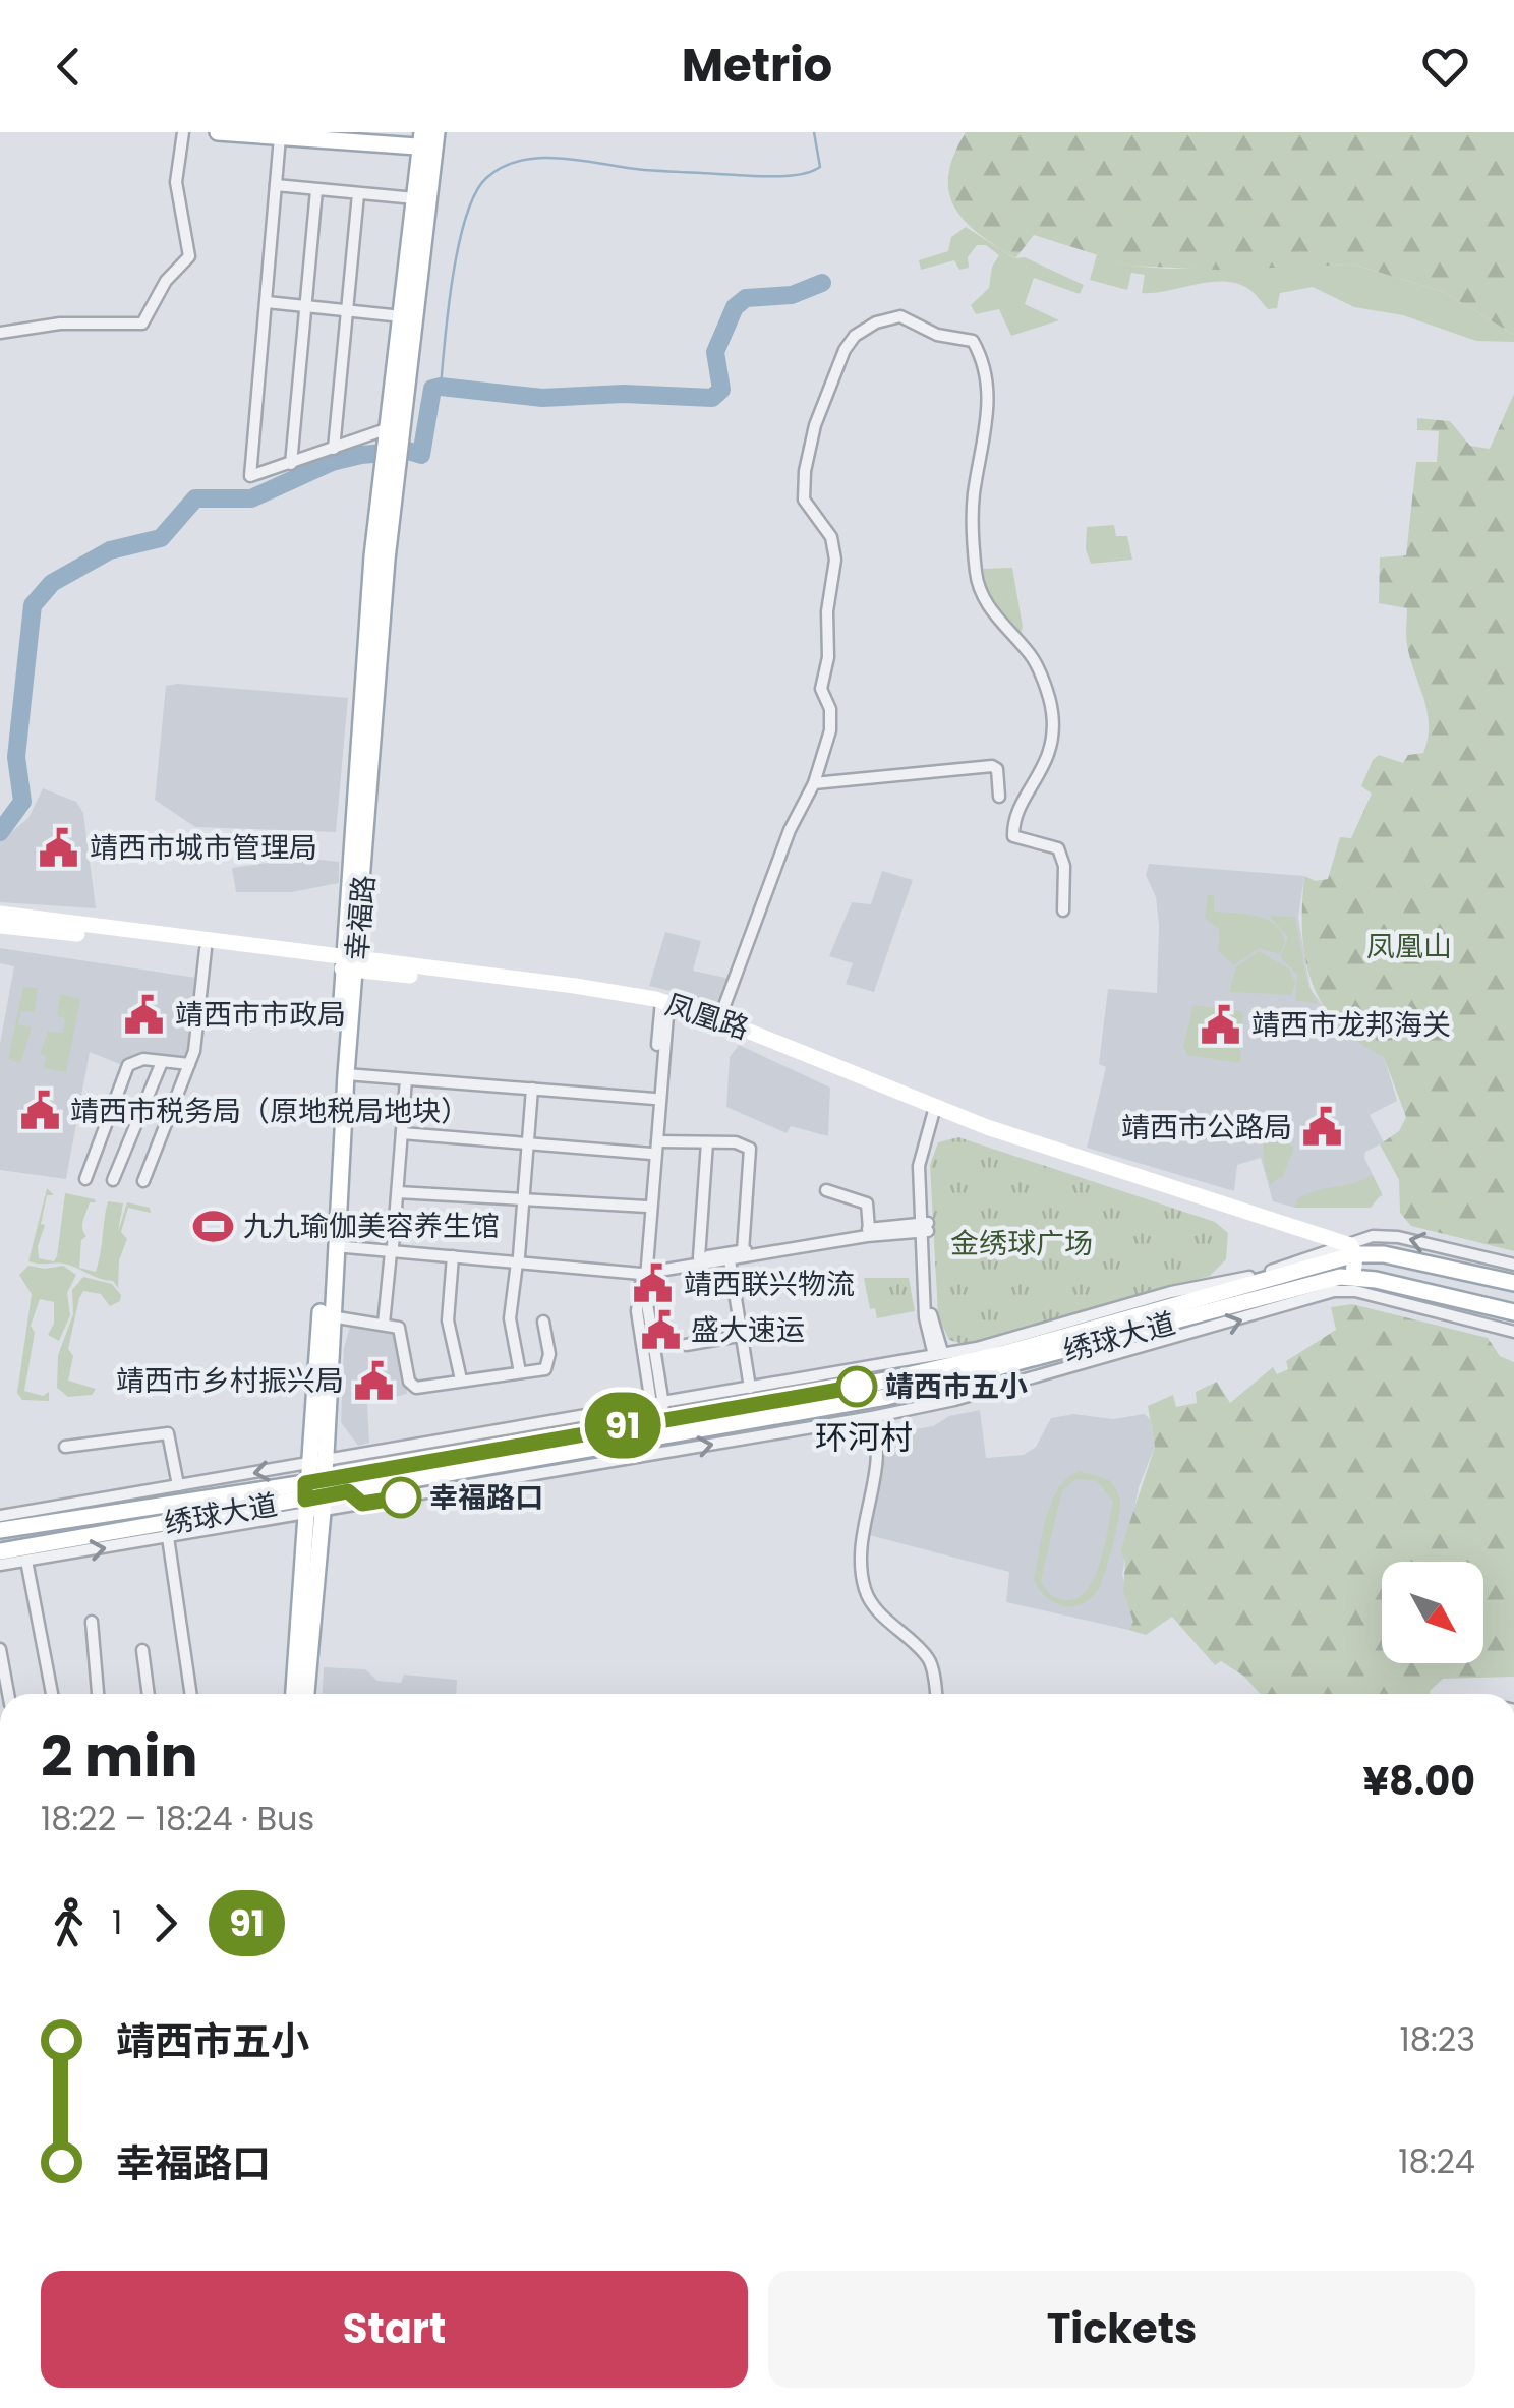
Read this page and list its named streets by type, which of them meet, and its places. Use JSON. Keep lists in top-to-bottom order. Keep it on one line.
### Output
{"streets":{"main road":["幸福路","凤凰路","绣球大道"]},"crossings":[["幸福路","凤凰路"],["幸福路","绣球大道"],["凤凰路","绣球大道"]],"districts":["环河村"],"parks":["凤凰山","金绣球广场"],"places":{"public building":["靖西市城市管理局","靖西市市政局","靖西市龙邦海关","靖西市税务局（原地税局地块）","靖西市公路局","靖西联兴物流","盛大速运","靖西市乡村振兴局"],"sports":["九九瑜伽美容养生馆"],"other":["靖西市五小","幸福路口"]},"lines":["bus line 91"],"north":"bottom right","page":{"header":"Metrio","on_map":"91","heading":["2 min","18:22 – 18:24 · Bus","¥8.00"],"legs":["1","91"],"list":[{"name":"靖西市五小","value":"18:23"},{"name":"幸福路口","value":"18:24"}],"buttons":["Start","Tickets"]}}
